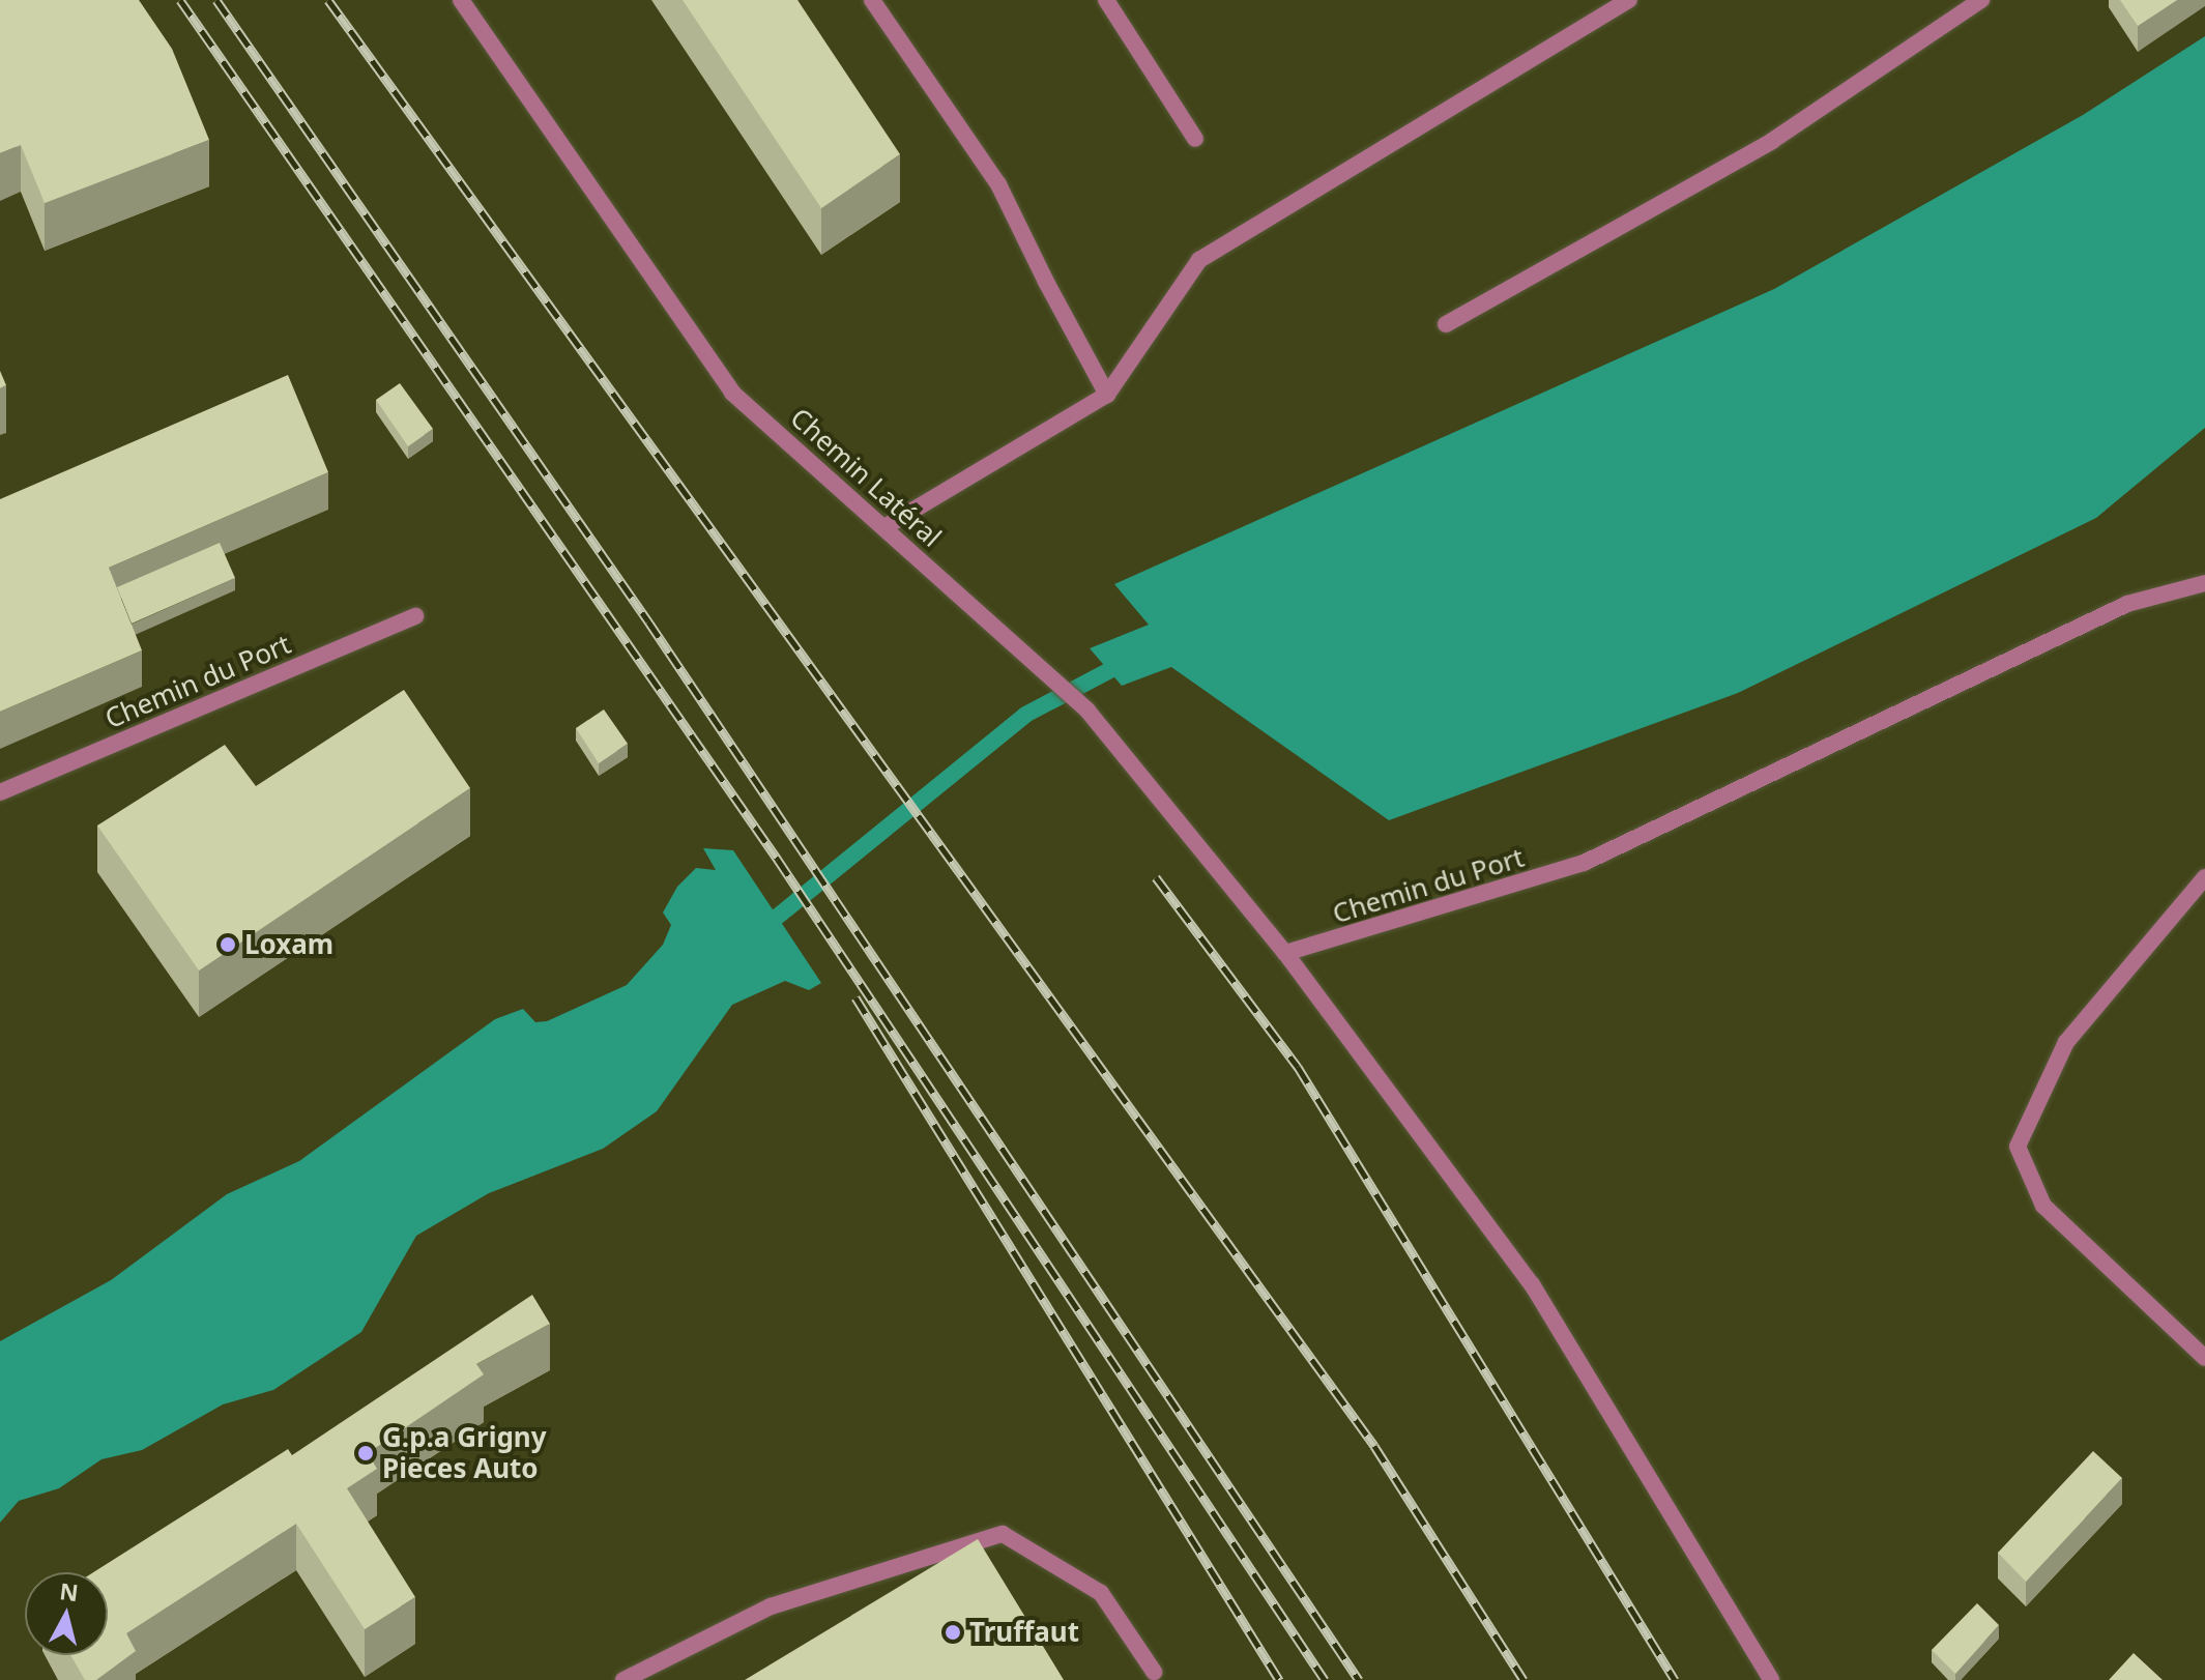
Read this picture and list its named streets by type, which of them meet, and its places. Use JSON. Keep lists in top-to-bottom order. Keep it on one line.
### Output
{"streets":{"street":["Chemin Latéral","Chemin du Port"]},"crossings":[["Chemin Latéral","Chemin du Port"]],"places":["Loxam","G.p.a Grigny Pieces Auto","Truffaut"],"north":"top"}
